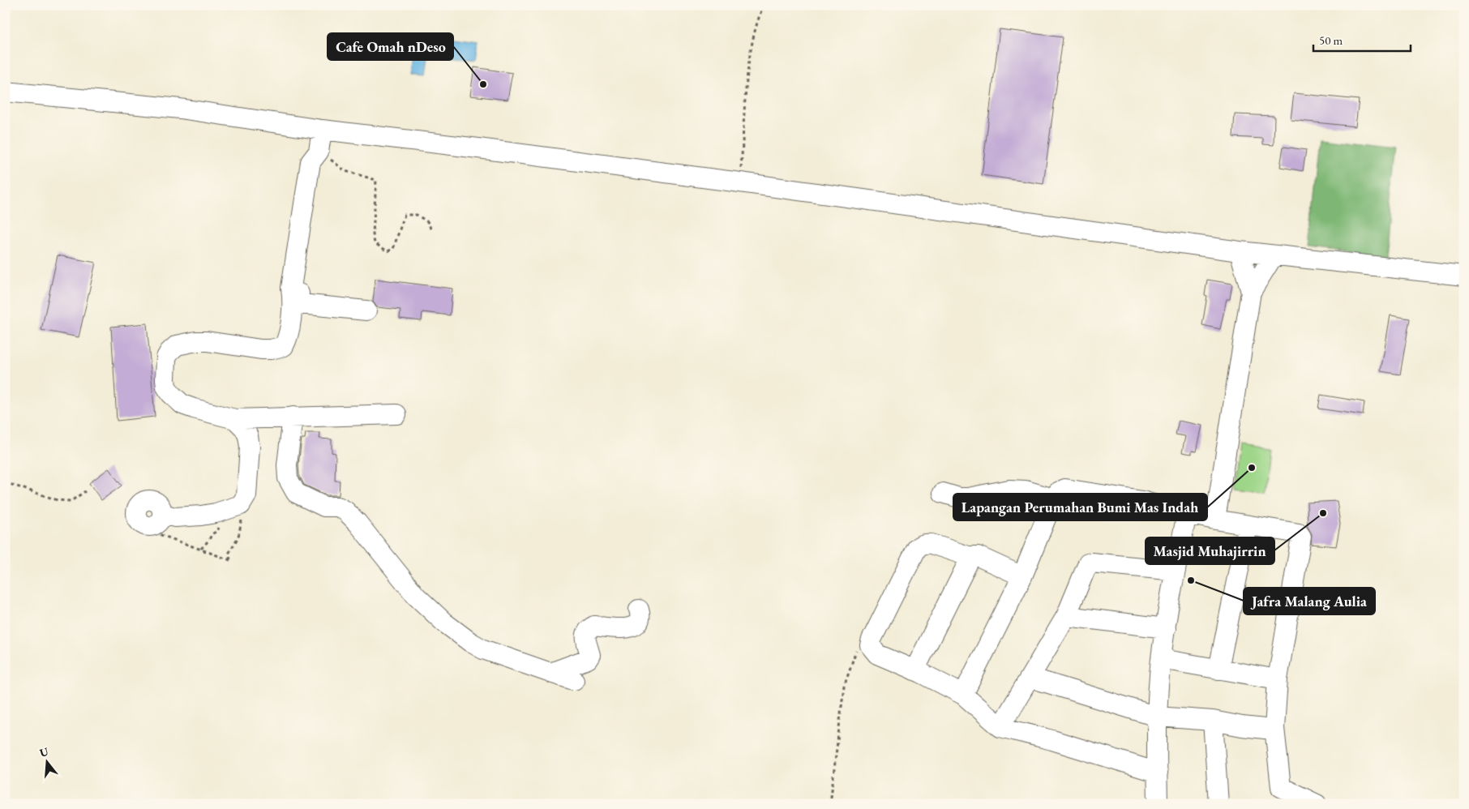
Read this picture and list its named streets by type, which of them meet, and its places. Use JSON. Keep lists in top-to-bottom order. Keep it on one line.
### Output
{"places":["Cafe Omah nDeso","Lapangan Perumahan Bumi Mas Indah","Masjid Muhajirrin","Jafra Malang Aulia"],"scale_bar":"50 m","north":"top"}
